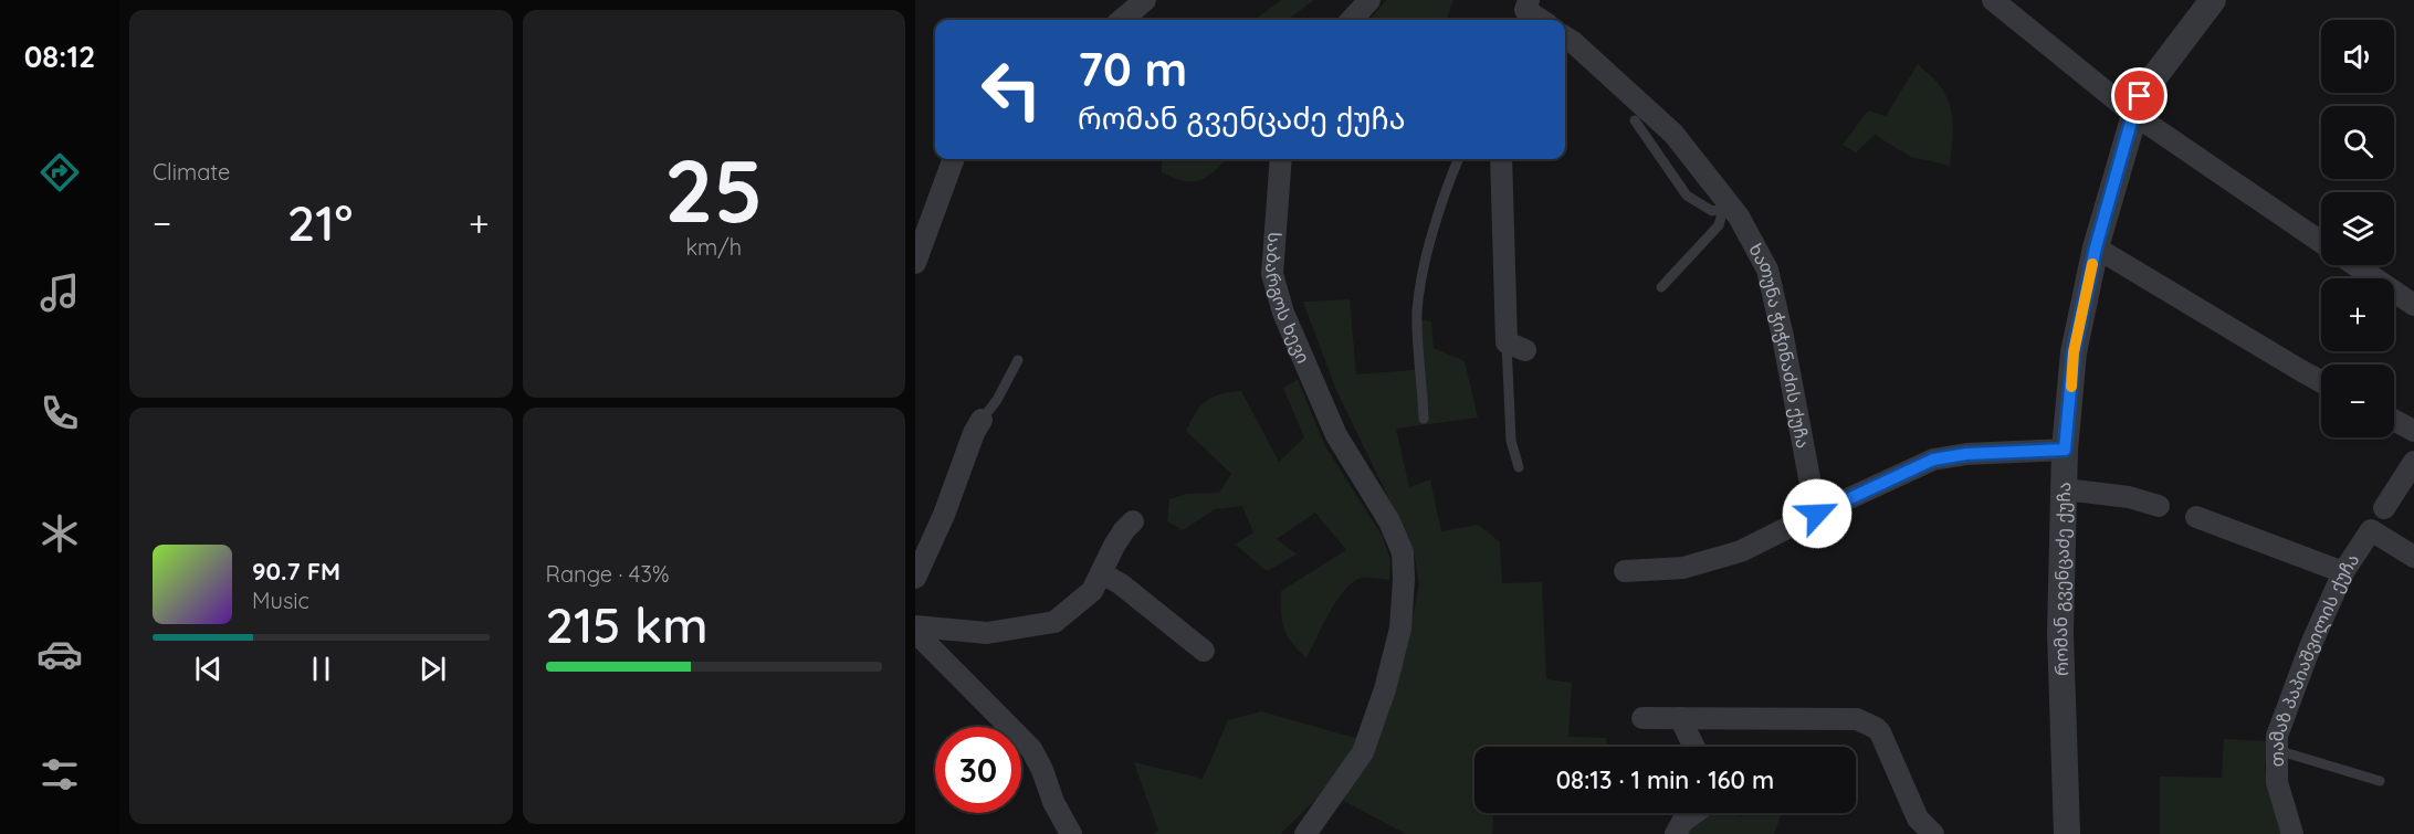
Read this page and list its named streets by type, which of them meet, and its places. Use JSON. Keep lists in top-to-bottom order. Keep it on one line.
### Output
{"streets":{"street":["საბარგოს ხევი","ხათუნა ჭიჭინაძის ქუჩა","რომან გვენცაძე ქუჩა","თამაზ პაპიაშვილის ქუჩა"]},"page":{"tabs":"08:12","tile":["Climate",["25","km/h"],["Range · 43%","215 km"]],"map_buttons":["+","−"],"turn":["70 m","რომან გვენცაძე ქუჩა"],"heat":["−","21°","+"],"song":["90.7 FM","Music"],"limit":"30","trip":"08:13 · 1 min · 160 m"}}
